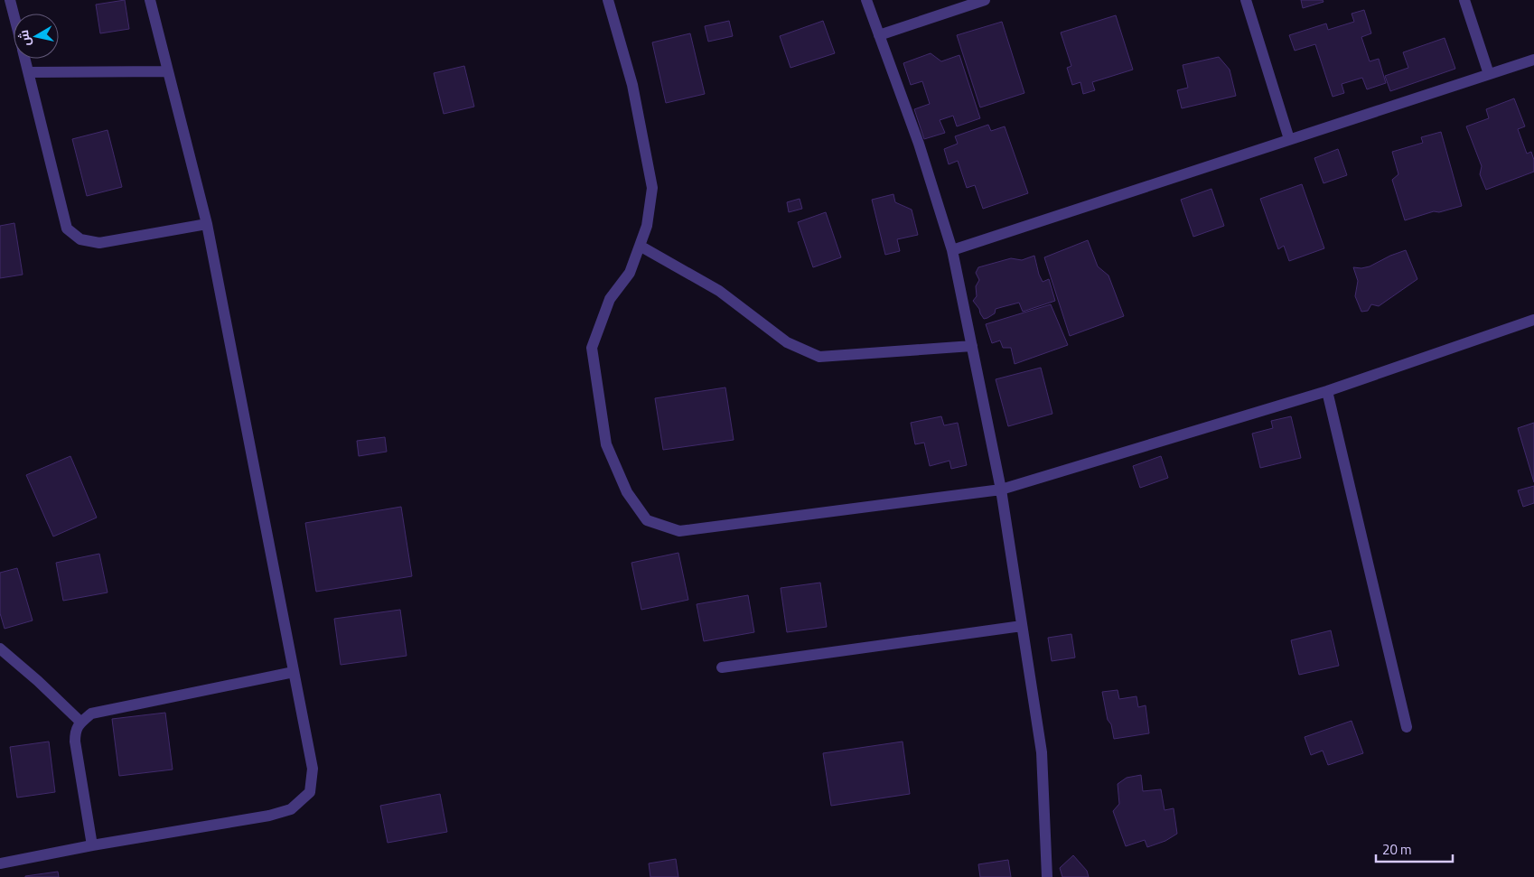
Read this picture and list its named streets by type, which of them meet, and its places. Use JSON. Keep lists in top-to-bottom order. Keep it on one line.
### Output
{"scale_bar":"20 m","north":"left"}
